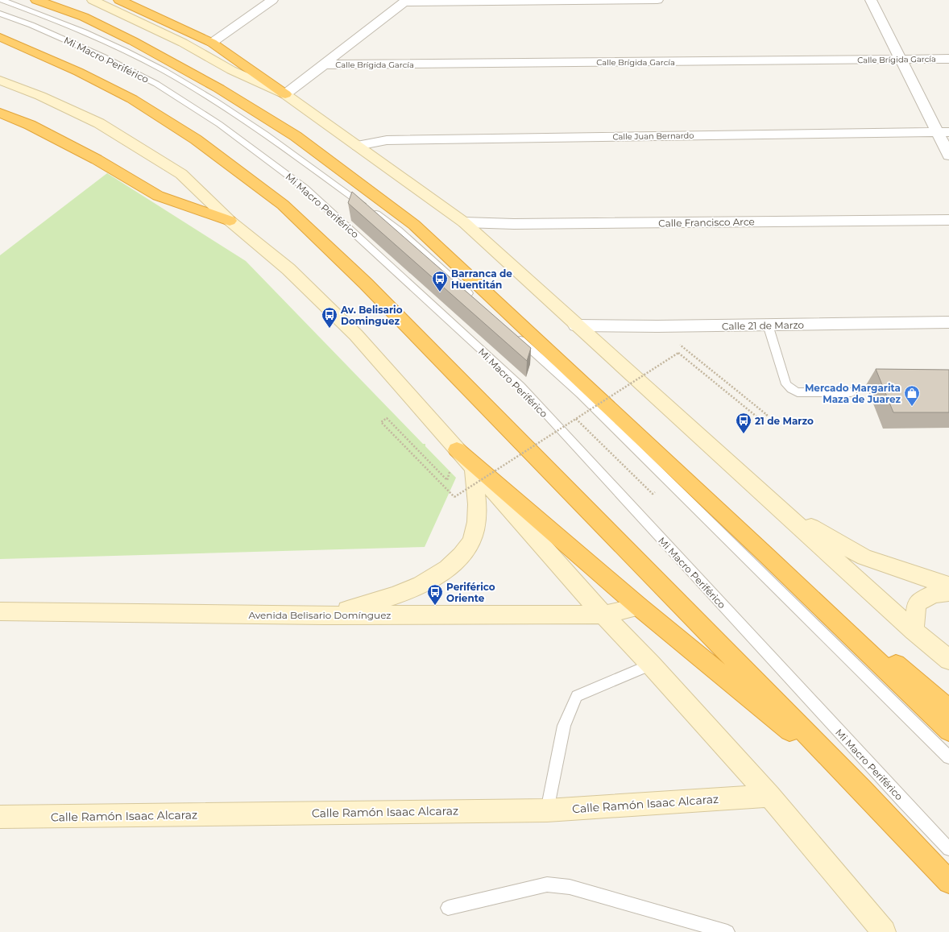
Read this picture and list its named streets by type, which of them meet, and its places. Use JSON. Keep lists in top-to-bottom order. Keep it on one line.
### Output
{"streets":{"street":["Calle Brígida García","Calle Juan Bernardo","Calle Francisco Arce","Calle 21 de Marzo","Avenida Belisario Domínguez","Calle Ramón Isaac Alcaraz"],"lane":["Mi Macro Periférico"]},"places":{"bus stop":["Barranca de Huentitán","Av. Belisario Dominguez","21 de Marzo","Periférico Oriente"],"shop":["Mercado Margarita Maza de Juarez"]}}
